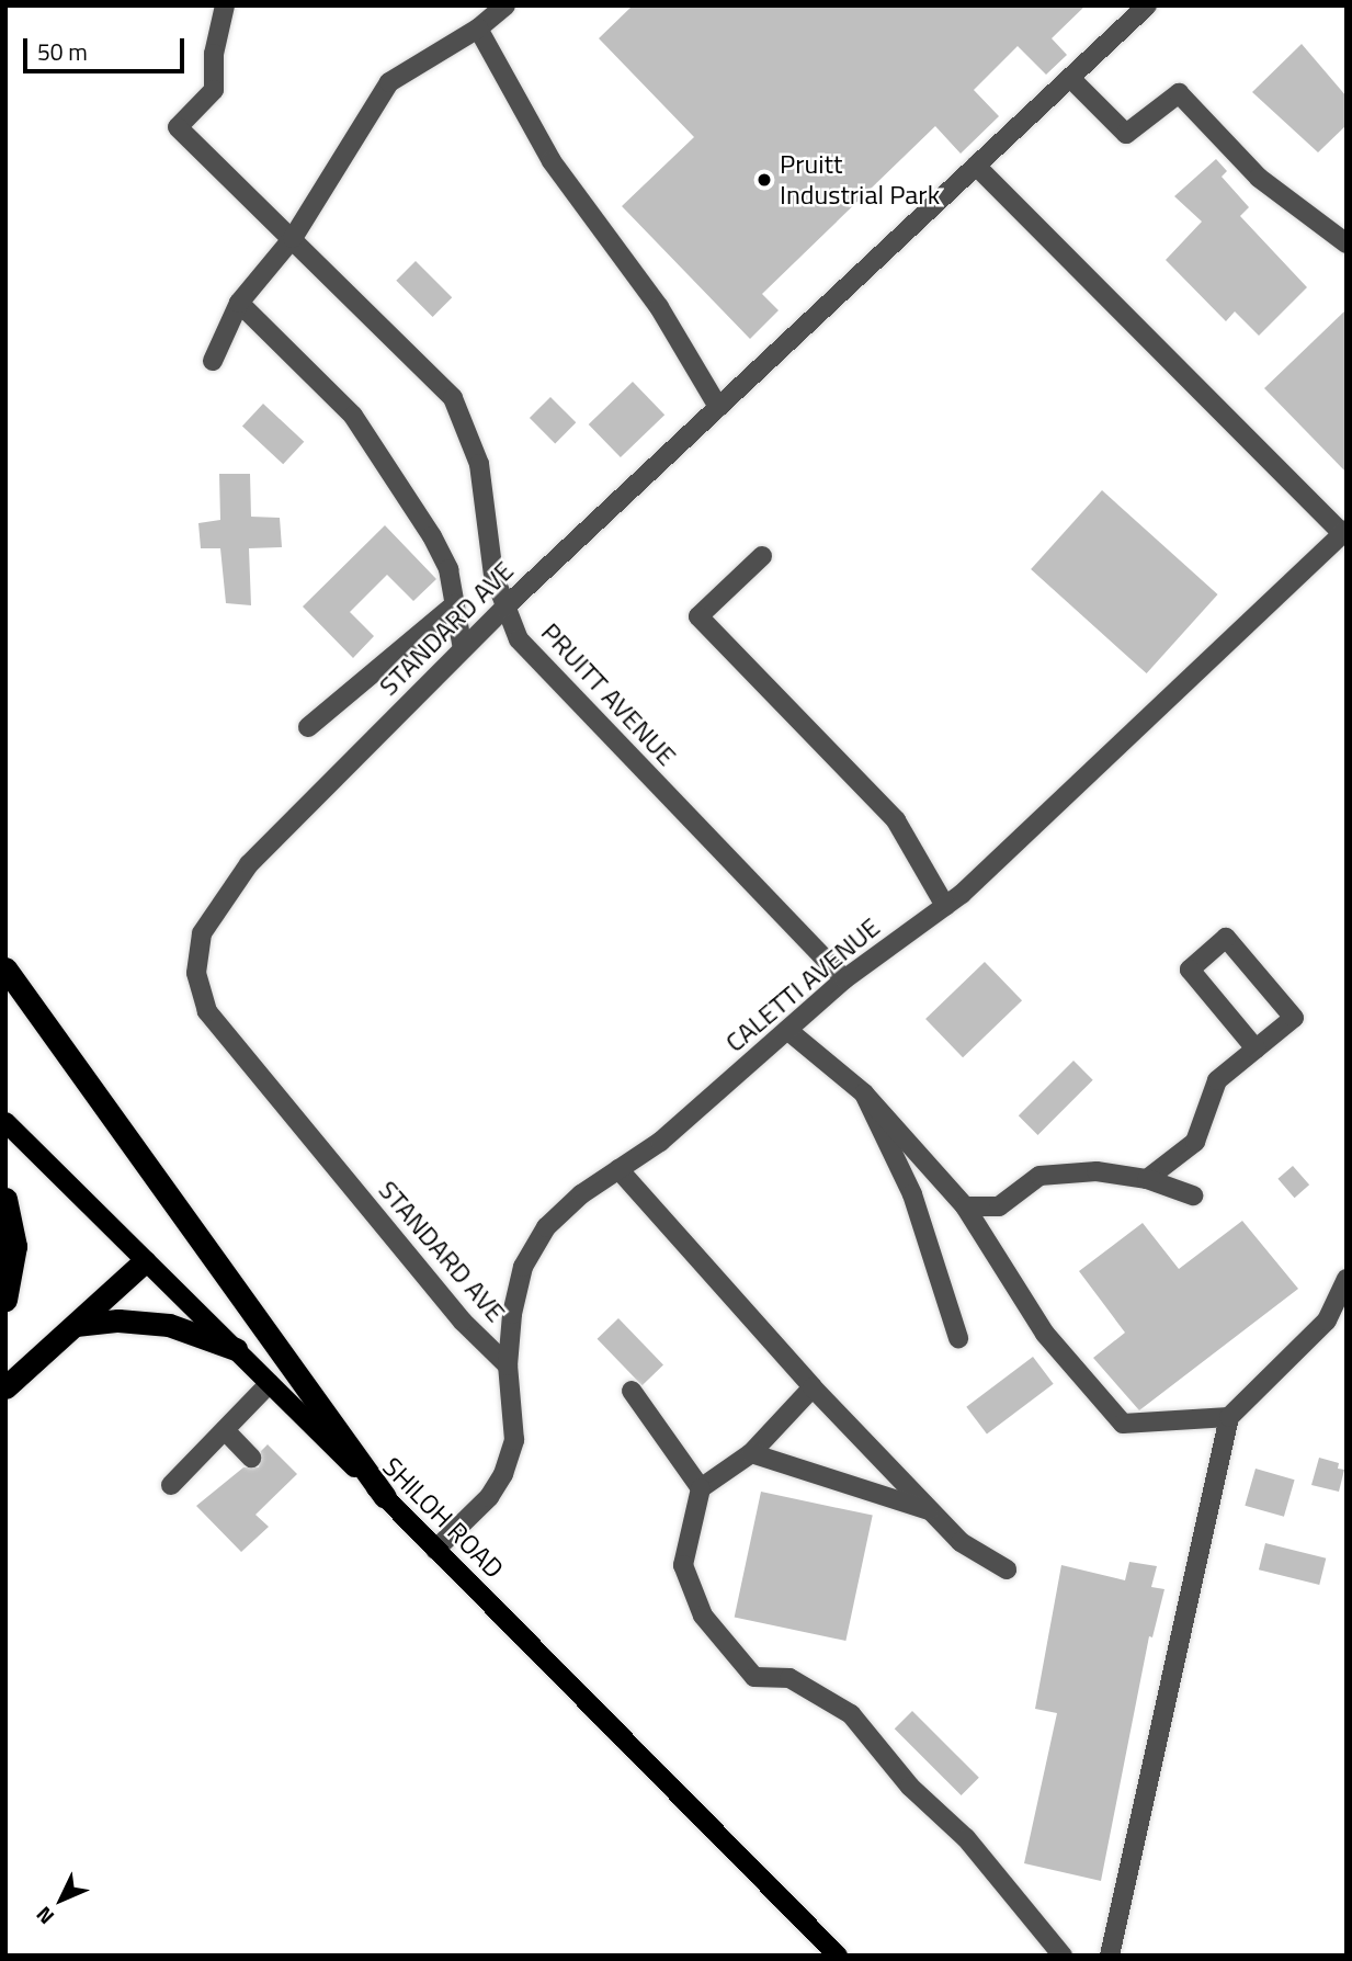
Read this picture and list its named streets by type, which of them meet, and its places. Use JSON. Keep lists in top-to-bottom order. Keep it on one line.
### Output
{"streets":{"main road":["SHILOH ROAD"],"street":["STANDARD AVE","PRUITT AVENUE","CALETTI AVENUE"]},"crossings":[["STANDARD AVE","PRUITT AVENUE"],["STANDARD AVE","CALETTI AVENUE"],["PRUITT AVENUE","CALETTI AVENUE"],["CALETTI AVENUE","SHILOH ROAD"]],"places":["Pruitt Industrial Park"],"scale_bar":"50 m","north":"bottom left"}
